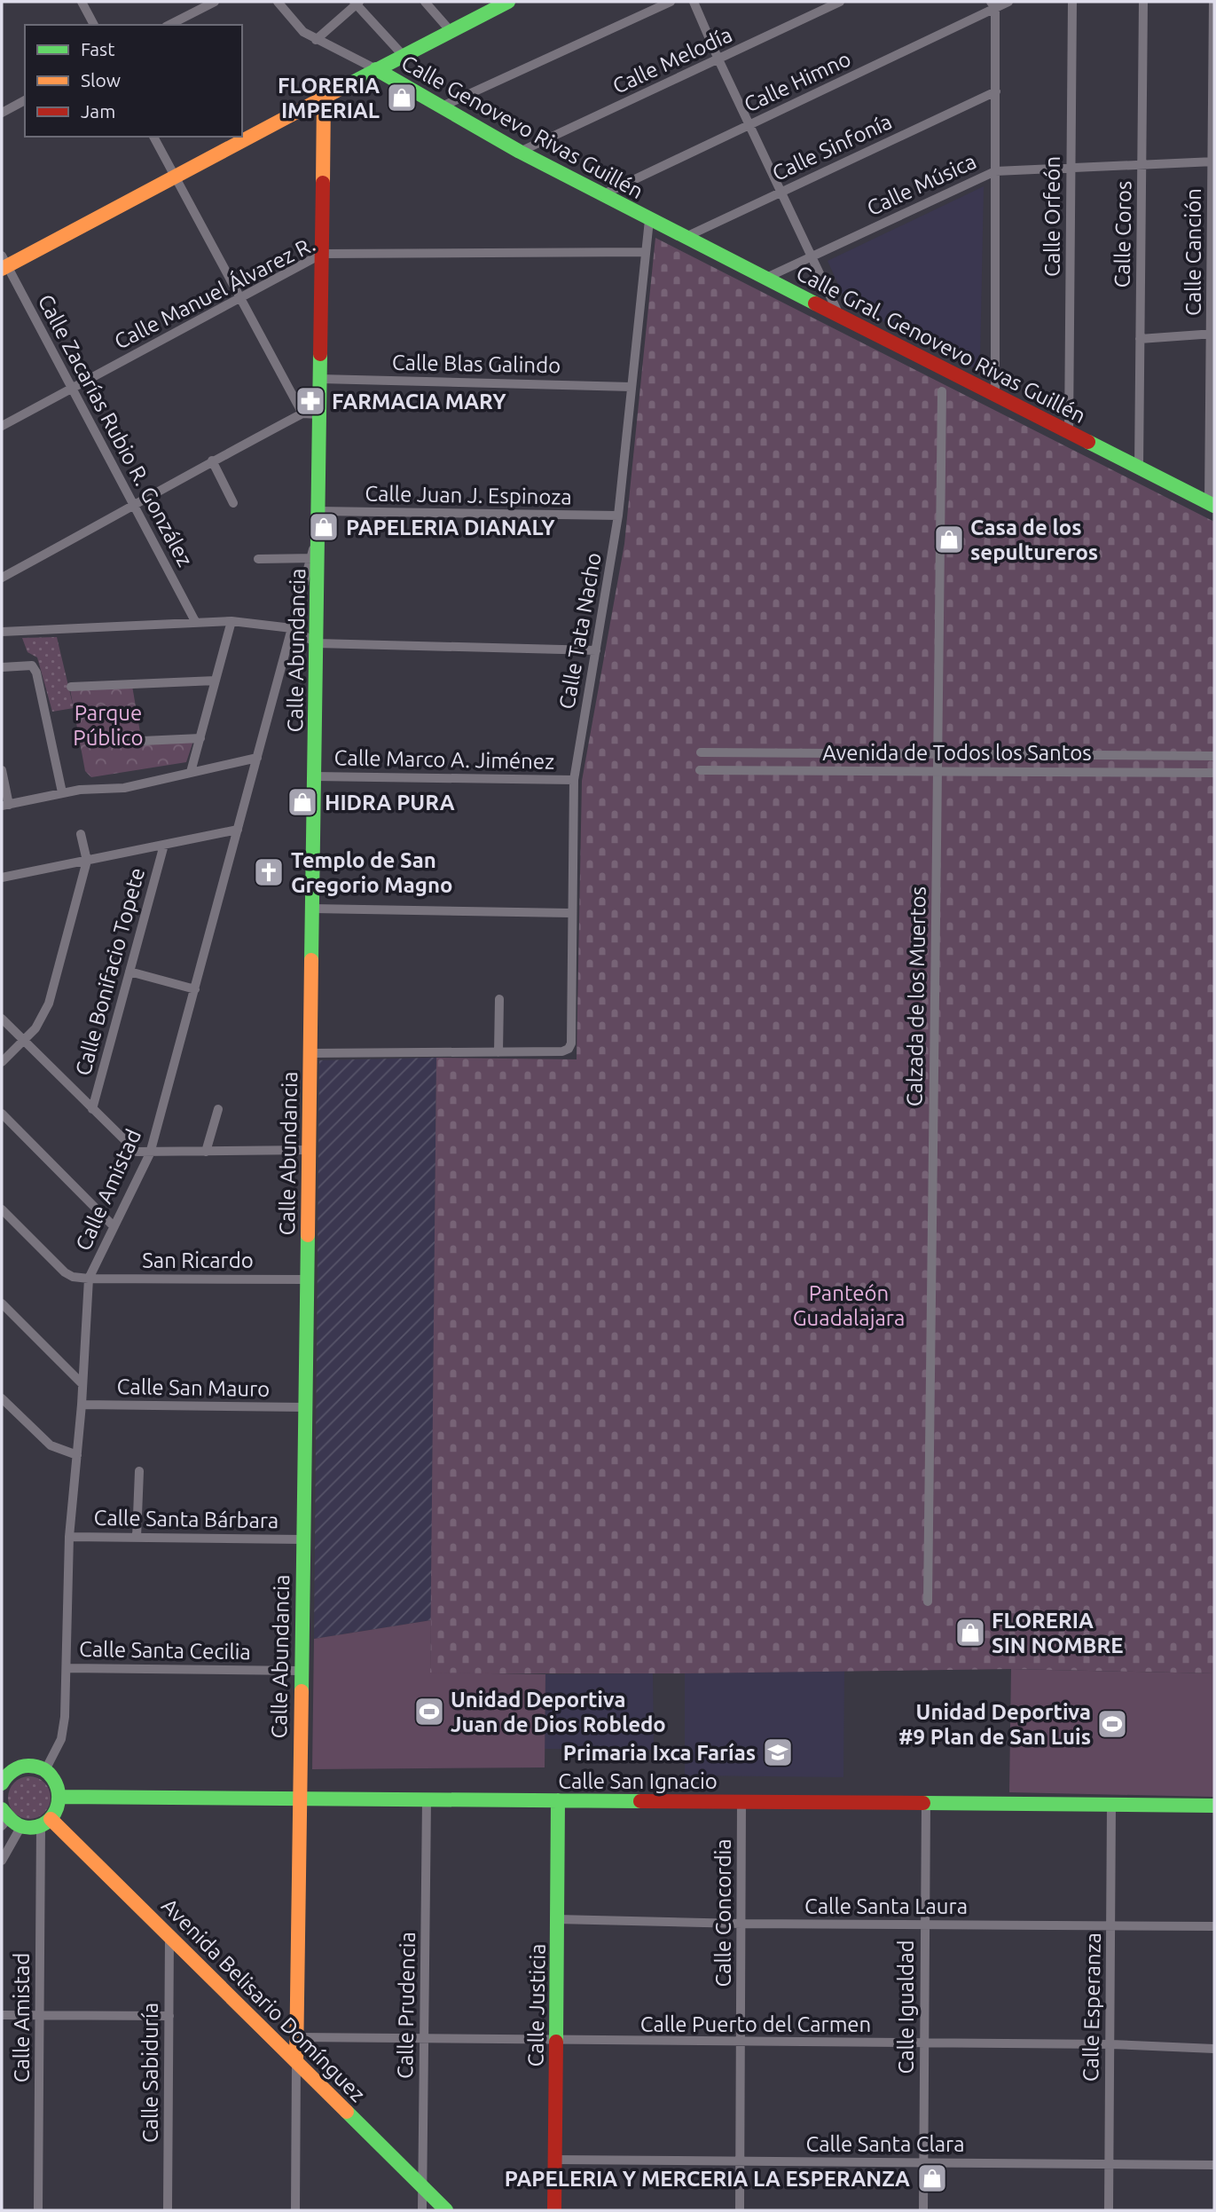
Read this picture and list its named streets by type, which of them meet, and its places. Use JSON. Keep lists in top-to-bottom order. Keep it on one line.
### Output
{"streets":{"street":["Calle Melodía","Calle Himno","Calle Genovevo Rivas Guillén","Calle Sinfonía","Calle Música","Calle Orfeón","Calle Coros","Calle Canción","Calle Manuel Álvarez R.","Calle Gral. Genovevo Rivas Guillén","Calle Blas Galindo","Calle Zacarías Rubio R. González","Calle Juan J. Espinoza","Calle Tata Nacho","Calle Abundancia","Avenida de Todos los Santos","Calle Marco A. Jiménez","Calle Bonifacio Topete","Calzada de los Muertos","Calle Amistad","San Ricardo","Calle San Mauro","Calle Santa Bárbara","Calle Santa Cecilia","Calle San Ignacio","Calle Santa Laura","Calle Concordia","Avenida Belisario Domínguez","Calle Prudencia","Calle Justicia","Calle Igualdad","Calle Esperanza","Calle Puerto del Carmen","Calle Sabiduría","Calle Santa Clara"]},"crossings":[["Calle Melodía","Calle Genovevo Rivas Guillén"],["Calle Himno","Calle Genovevo Rivas Guillén"],["Calle Genovevo Rivas Guillén","Calle Gral. Genovevo Rivas Guillén"],["Calle Genovevo Rivas Guillén","Calle Tata Nacho"],["Calle Sinfonía","Calle Gral. Genovevo Rivas Guillén"],["Calle Música","Calle Orfeón"],["Calle Música","Calle Coros"],["Calle Música","Calle Canción"],["Calle Música","Calle Gral. Genovevo Rivas Guillén"],["Calle Orfeón","Calle Gral. Genovevo Rivas Guillén"],["Calle Coros","Calle Gral. Genovevo Rivas Guillén"],["Calle Canción","Calle Gral. Genovevo Rivas Guillén"],["Calle Manuel Álvarez R.","Calle Zacarías Rubio R. González"],["Calle Manuel Álvarez R.","Calle Tata Nacho"],["Calle Manuel Álvarez R.","Calle Abundancia"],["Calle Gral. Genovevo Rivas Guillén","Calle Tata Nacho"],["Calle Blas Galindo","Calle Tata Nacho"],["Calle Blas Galindo","Calle Abundancia"],["Calle Juan J. Espinoza","Calle Tata Nacho"],["Calle Juan J. Espinoza","Calle Abundancia"],["Calle Tata Nacho","Calle Marco A. Jiménez"],["Calle Abundancia","Calle Marco A. Jiménez"],["Calle Abundancia","Calle Amistad"],["Calle Abundancia","San Ricardo"],["Calle Abundancia","Calle San Mauro"],["Calle Abundancia","Calle Santa Bárbara"],["Calle Abundancia","Calle Santa Cecilia"],["Calle Abundancia","Calle San Ignacio"],["Calle Abundancia","Avenida Belisario Domínguez"],["Calle Abundancia","Calle Puerto del Carmen"],["Avenida de Todos los Santos","Calzada de los Muertos"],["Calle Amistad","San Ricardo"],["Calle Amistad","Calle San Mauro"],["Calle Amistad","Calle Santa Bárbara"],["Calle Amistad","Calle Santa Cecilia"],["Calle Amistad","Avenida Belisario Domínguez"],["Calle San Ignacio","Calle Concordia"],["Calle San Ignacio","Calle Prudencia"],["Calle San Ignacio","Calle Justicia"],["Calle San Ignacio","Calle Igualdad"],["Calle San Ignacio","Calle Esperanza"],["Calle Santa Laura","Calle Concordia"],["Calle Santa Laura","Calle Justicia"],["Calle Santa Laura","Calle Igualdad"],["Calle Santa Laura","Calle Esperanza"],["Calle Concordia","Calle Puerto del Carmen"],["Calle Concordia","Calle Santa Clara"],["Avenida Belisario Domínguez","Calle Prudencia"],["Avenida Belisario Domínguez","Calle Sabiduría"],["Calle Prudencia","Calle Puerto del Carmen"],["Calle Justicia","Calle Puerto del Carmen"],["Calle Justicia","Calle Santa Clara"],["Calle Igualdad","Calle Puerto del Carmen"],["Calle Igualdad","Calle Santa Clara"],["Calle Esperanza","Calle Puerto del Carmen"],["Calle Esperanza","Calle Santa Clara"]],"parks":["Parque Público","Panteón Guadalajara"],"places":{"shop":["FLORERIA IMPERIAL","PAPELERIA DIANALY","Casa de los sepultureros","HIDRA PURA","FLORERIA SIN NOMBRE","PAPELERIA Y MERCERIA LA ESPERANZA"],"pharmacy":["FARMACIA MARY"],"church":["Templo de San Gregorio Magno"],"sports":["Unidad Deportiva Juan de Dios Robledo","Unidad Deportiva #9 Plan de San Luis"],"school or university":["Primaria Ixca Farías"]},"legend":["Fast","Slow","Jam"]}
